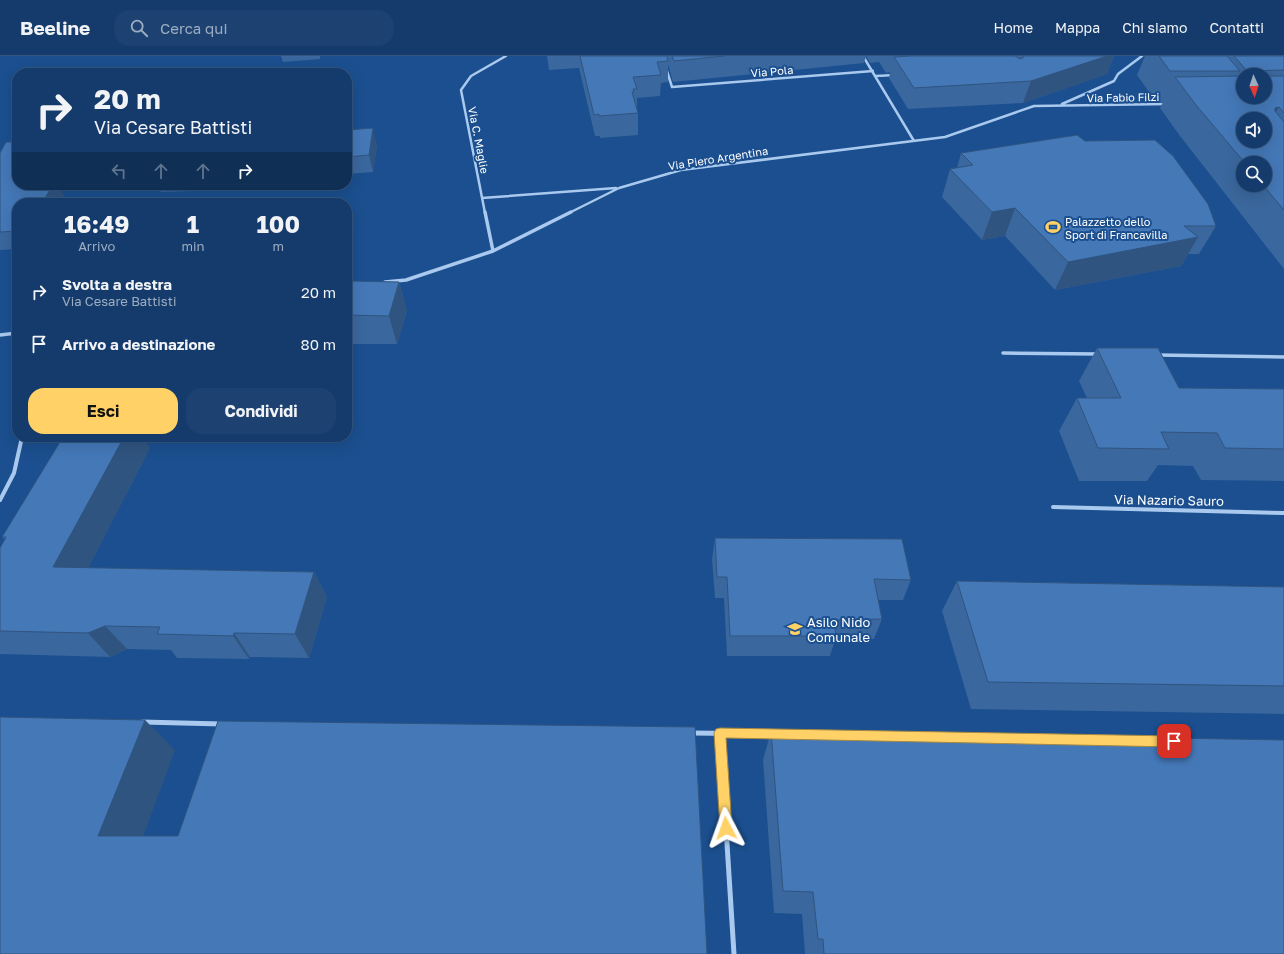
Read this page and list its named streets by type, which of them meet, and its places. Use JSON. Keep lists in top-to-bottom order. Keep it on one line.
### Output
{"streets":{"street":["Via Pola","Via Fabio Filzi","Via C. Maglie","Via Piero Argentina","Via Nazario Sauro"]},"crossings":[["Via Fabio Filzi","Via Piero Argentina"],["Via C. Maglie","Via Piero Argentina"]],"places":{"sports":["Palazzetto dello Sport di Francavilla"],"school or university":["Asilo Nido Comunale"]},"north":"bottom","page":{"header":"Beeline","search":"Cerca qui","nav":["Home","Mappa","Chi siamo","Contatti"],"turn":["20 m","Via Cesare Battisti"],"eta":["16:49","Arrivo","1","min","100","m"],"list":[{"name":"Svolta a destra","note":"Via Cesare Battisti","value":"20 m"},{"name":"Arrivo a destinazione","value":"80 m"}],"buttons":["Esci","Condividi"]}}
